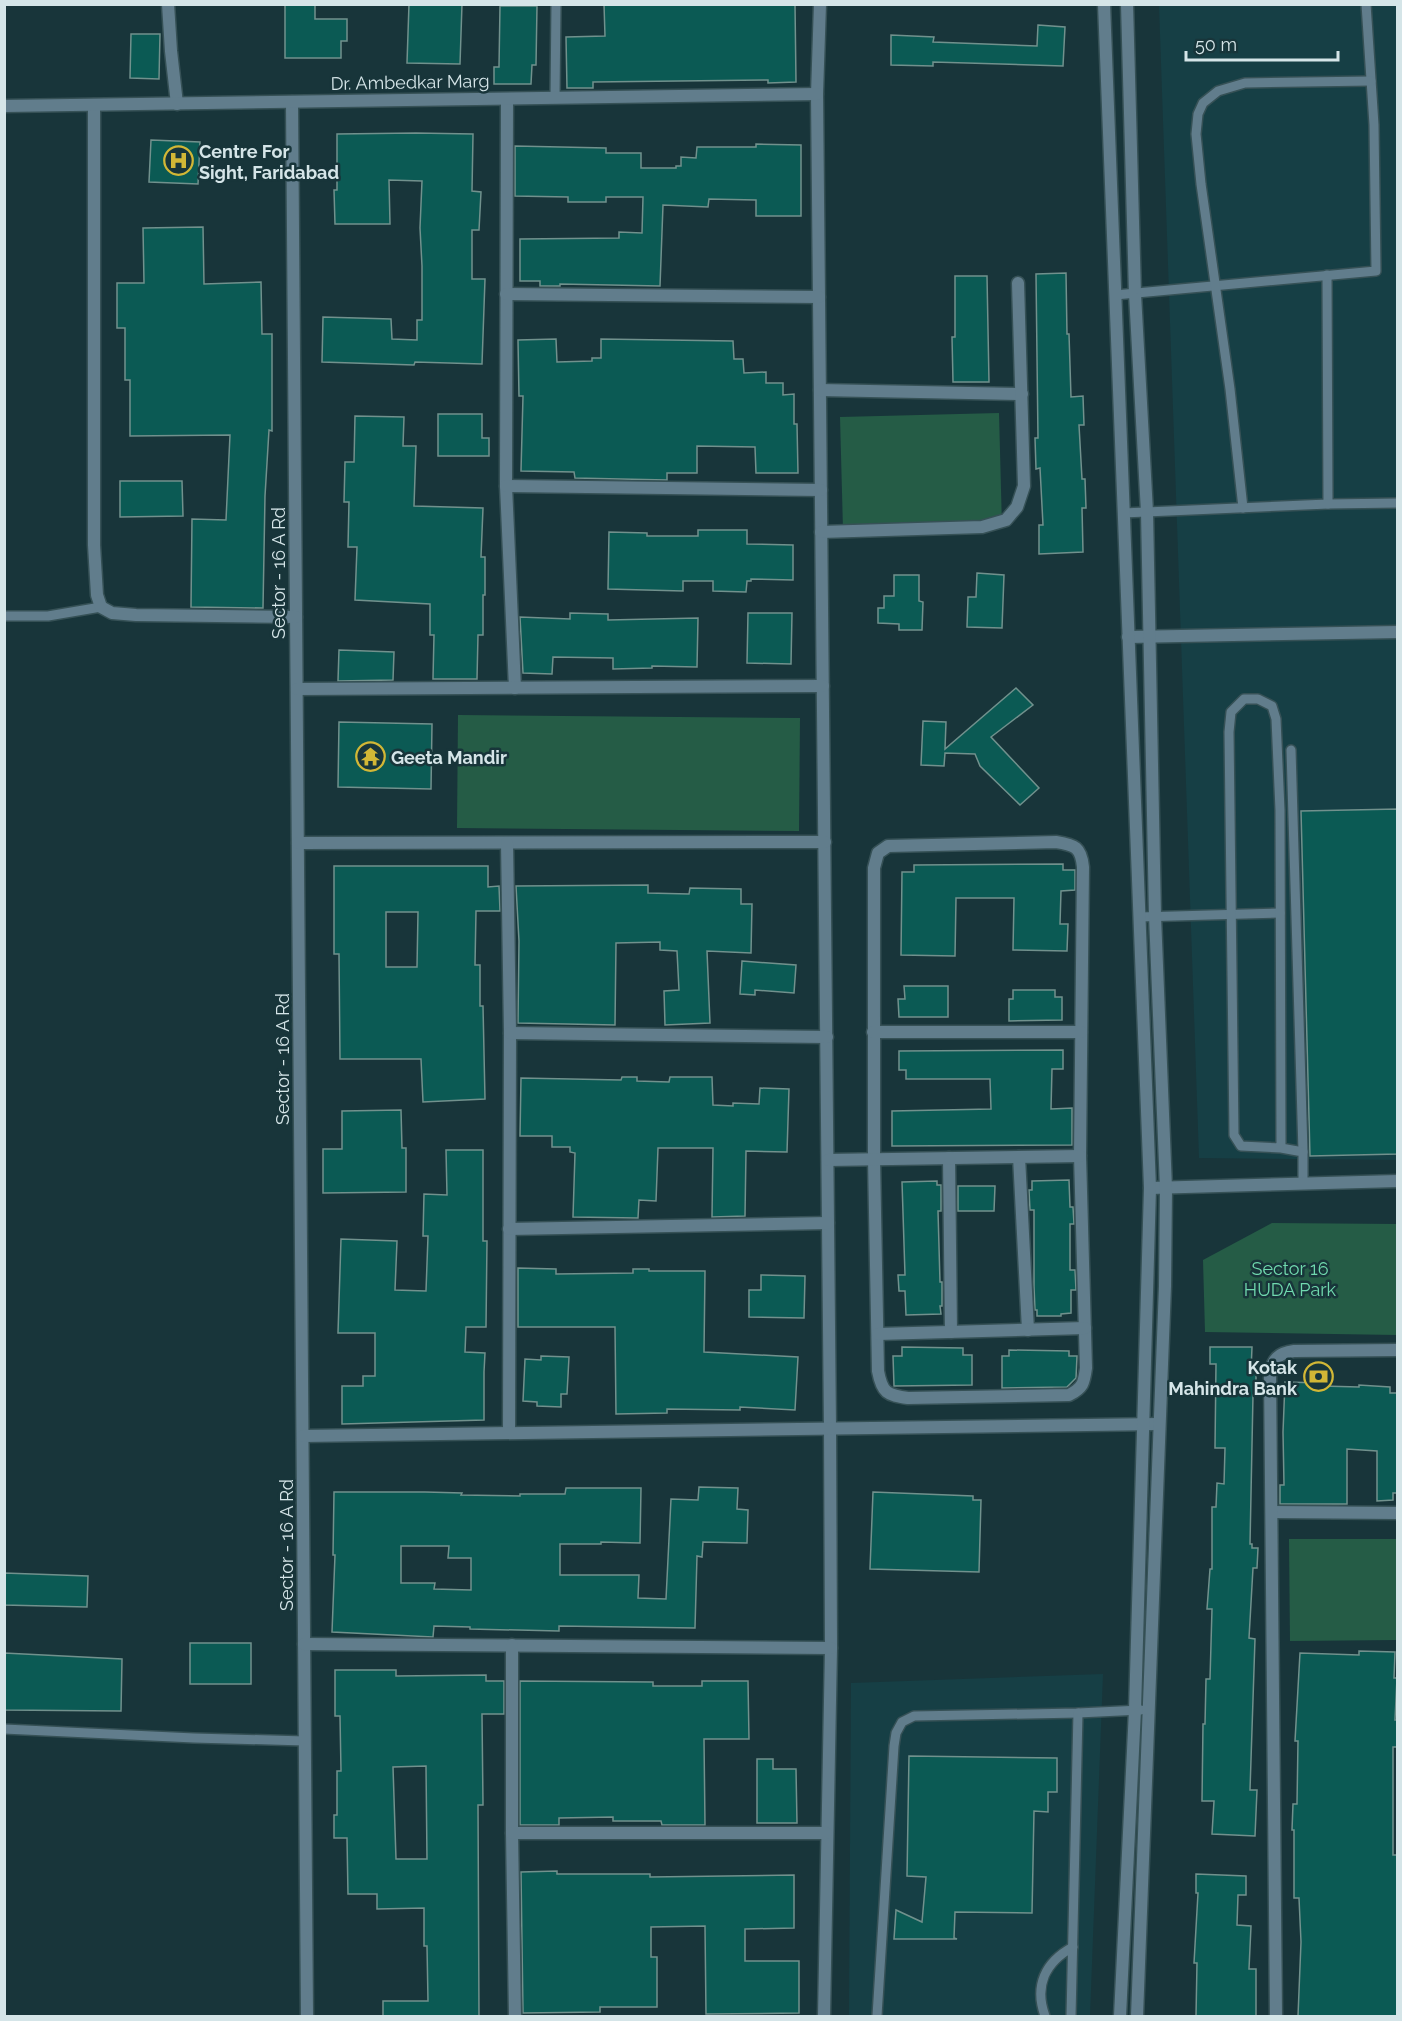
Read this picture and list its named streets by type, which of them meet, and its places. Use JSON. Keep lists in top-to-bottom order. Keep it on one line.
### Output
{"streets":{"street":["Dr. Ambedkar Marg","Sector - 16 A Rd"]},"crossings":[["Dr. Ambedkar Marg","Sector - 16 A Rd"]],"parks":["Sector 16 HUDA Park"],"places":{"hospital":["Centre For Sight, Faridabad"],"temple":["Geeta Mandir"],"bank":["Kotak Mahindra Bank"]},"scale_bar":"50 m"}
